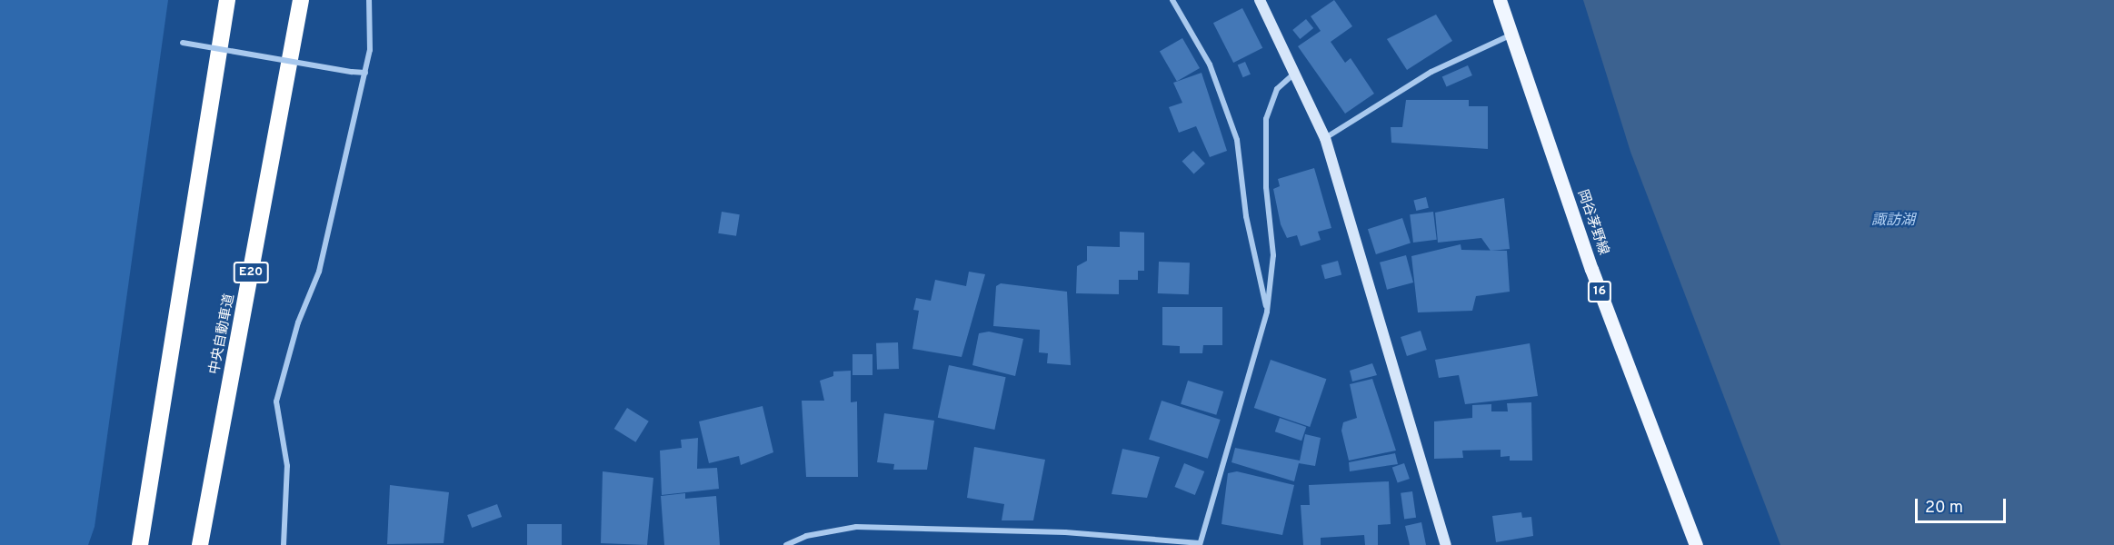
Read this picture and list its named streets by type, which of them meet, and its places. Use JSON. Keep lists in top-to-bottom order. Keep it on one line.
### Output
{"streets":{"highway":["E20","中央自動車道"],"main road":["岡谷茅野線","16"]},"water":["諏訪湖"],"scale_bar":"20 m"}
